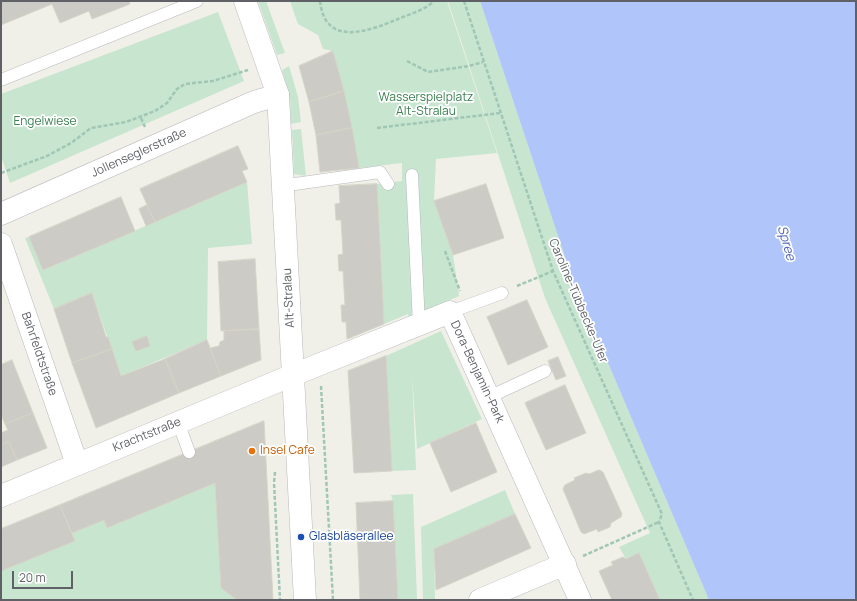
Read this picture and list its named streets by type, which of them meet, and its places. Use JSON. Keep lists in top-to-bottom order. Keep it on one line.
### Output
{"streets":{"street":["Jollenseglerstraße","Alt-Stralau","Bahrfeldtstraße","Dora-Benjamin-Park","Krachtstraße"],"path":["Caroline-Tübbecke-Ufer"]},"crossings":[["Jollenseglerstraße","Alt-Stralau"],["Alt-Stralau","Dora-Benjamin-Park"],["Alt-Stralau","Krachtstraße"],["Bahrfeldtstraße","Krachtstraße"],["Dora-Benjamin-Park","Krachtstraße"]],"water":["Spree"],"parks":["Wasserspielplatz Alt-Stralau","Engelwiese"],"places":["Insel Cafe","Glasbläserallee"],"scale_bar":"20 m"}
